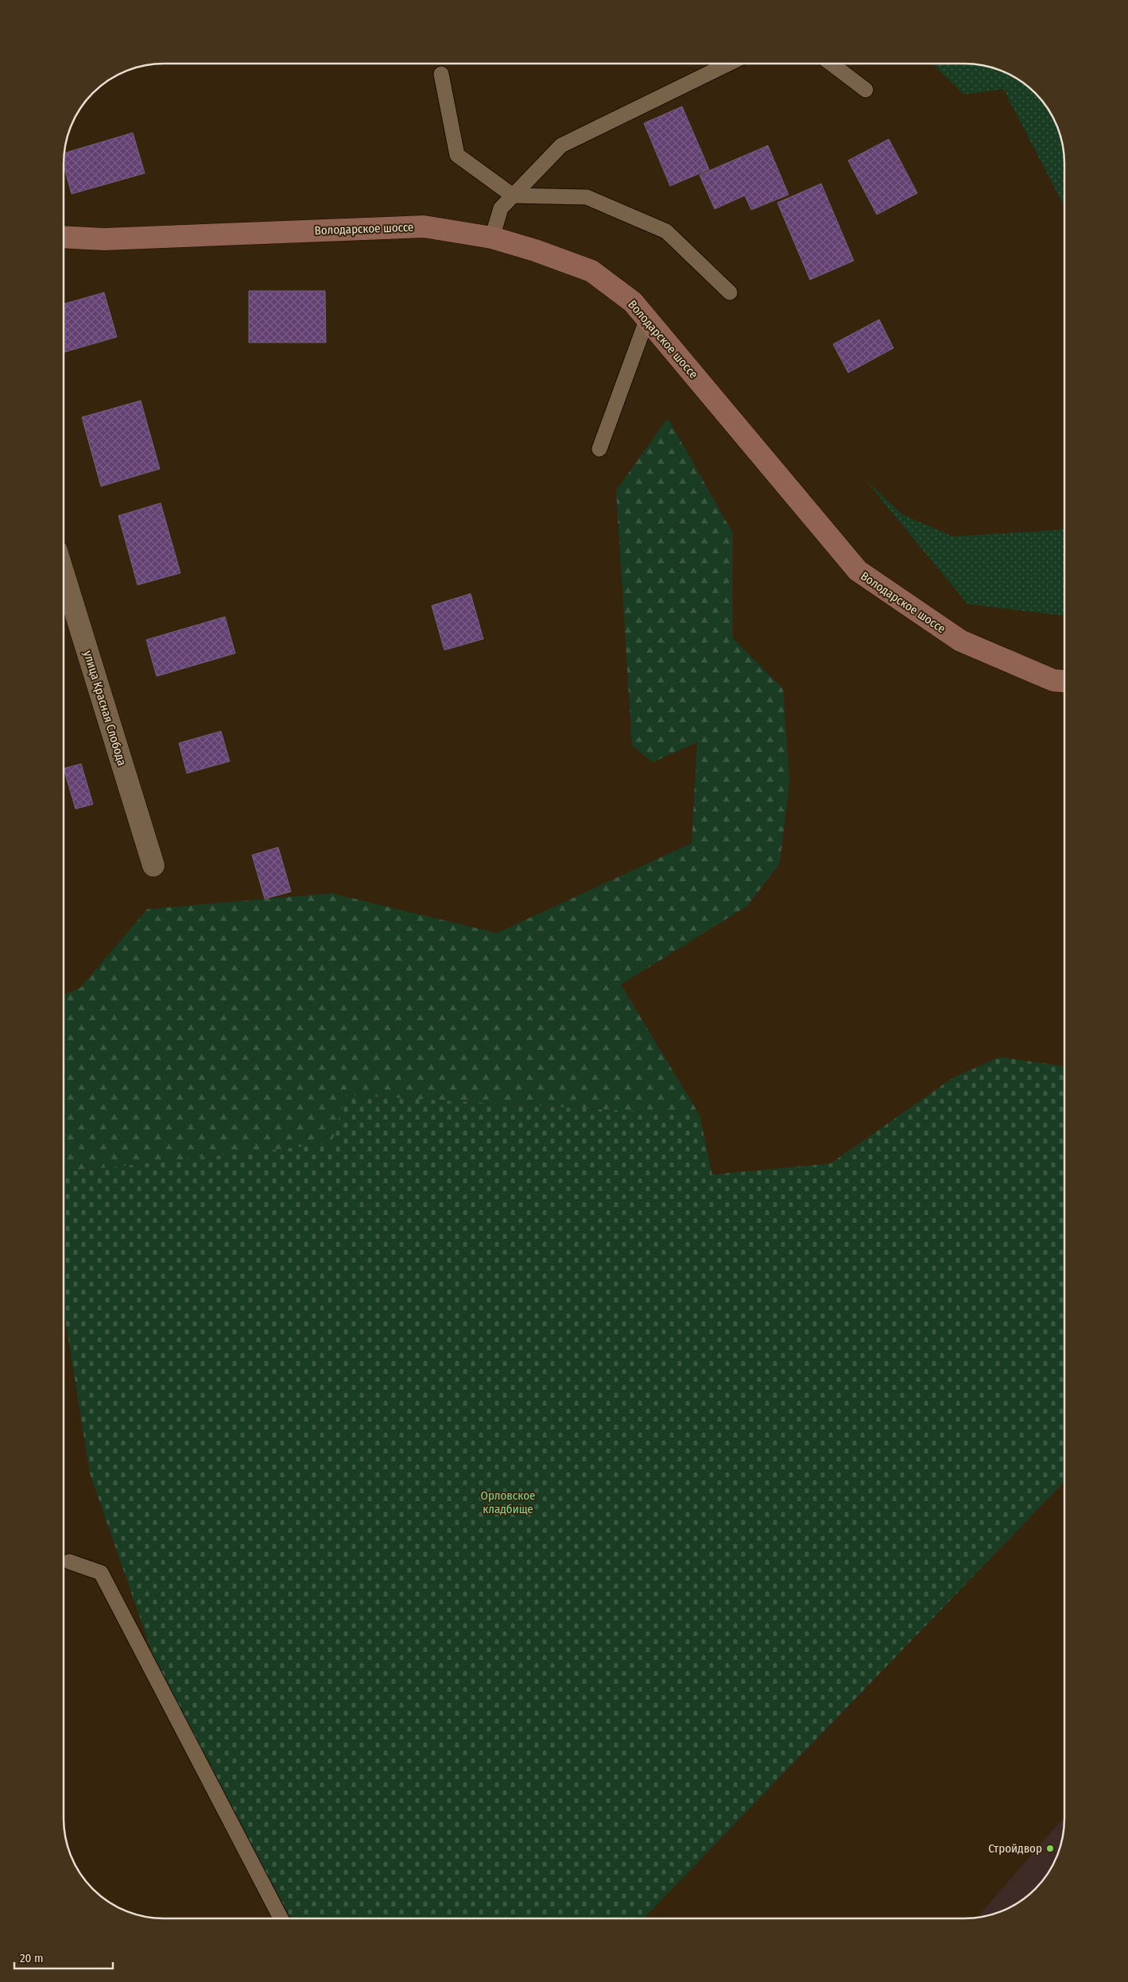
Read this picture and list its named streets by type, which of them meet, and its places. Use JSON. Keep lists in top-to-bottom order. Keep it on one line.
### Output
{"streets":{"main road":["Володарское шоссе"],"street":["улица Красная Слобода"]},"parks":["Орловское кладбище"],"places":["Стройдвор"],"scale_bar":"20 m"}
